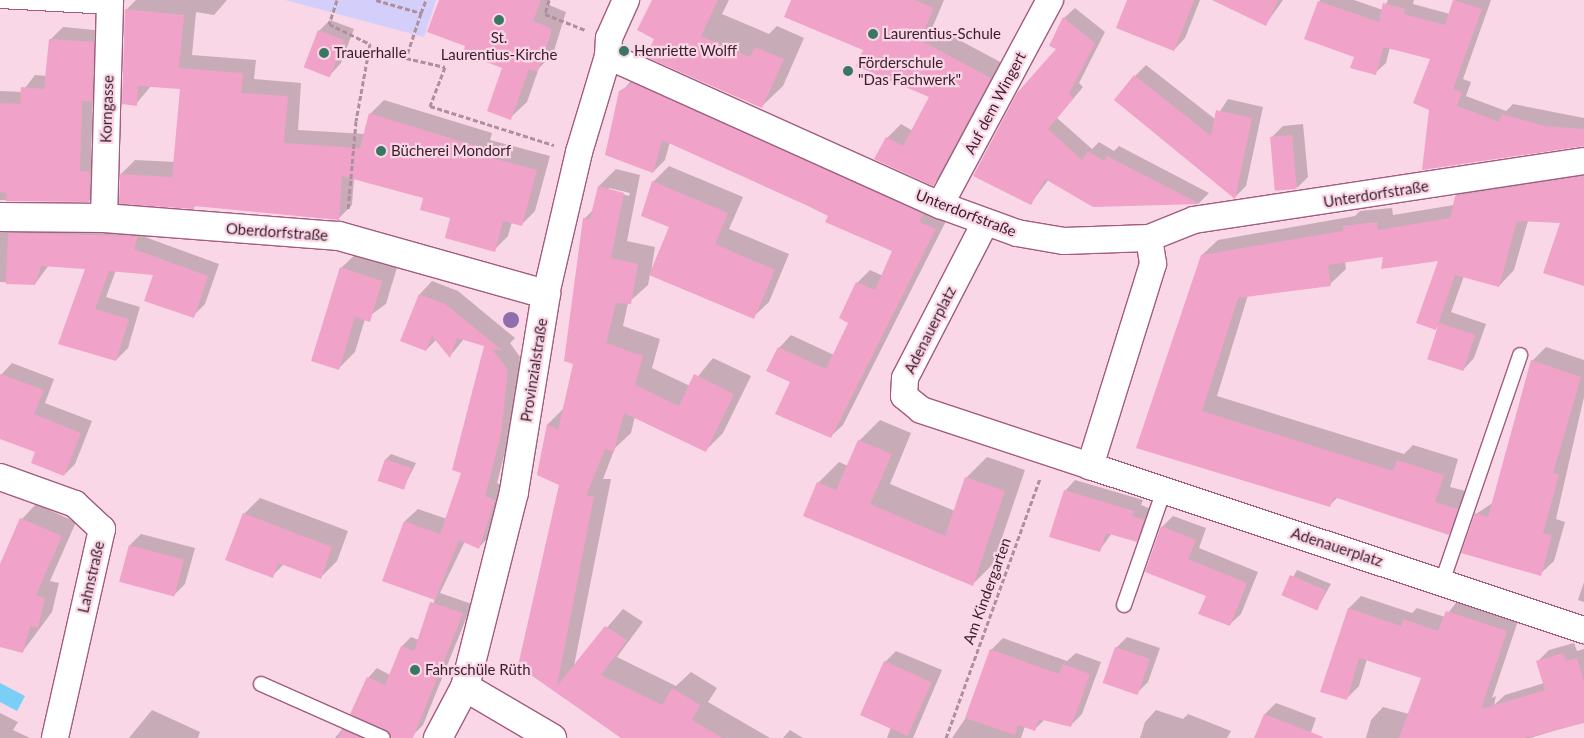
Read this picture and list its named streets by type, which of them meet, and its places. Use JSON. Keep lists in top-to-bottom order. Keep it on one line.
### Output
{"streets":{"street":["Auf dem Wingert","Korngasse","Unterdorfstraße","Oberdorfstraße","Adenauerplatz","Provinzialstraße","Lahnstraße"],"path":["Am Kindergarten"]},"crossings":[["Auf dem Wingert","Unterdorfstraße"],["Korngasse","Oberdorfstraße"],["Unterdorfstraße","Adenauerplatz"],["Unterdorfstraße","Provinzialstraße"],["Oberdorfstraße","Provinzialstraße"],["Adenauerplatz","Am Kindergarten"]],"places":["St. Laurentius-Kirche","Laurentius-Schule","Henriette Wolff","Trauerhalle","Förderschule \"Das Fachwerk\"","Bücherei Mondorf","Fahrschüle Rüth"]}
